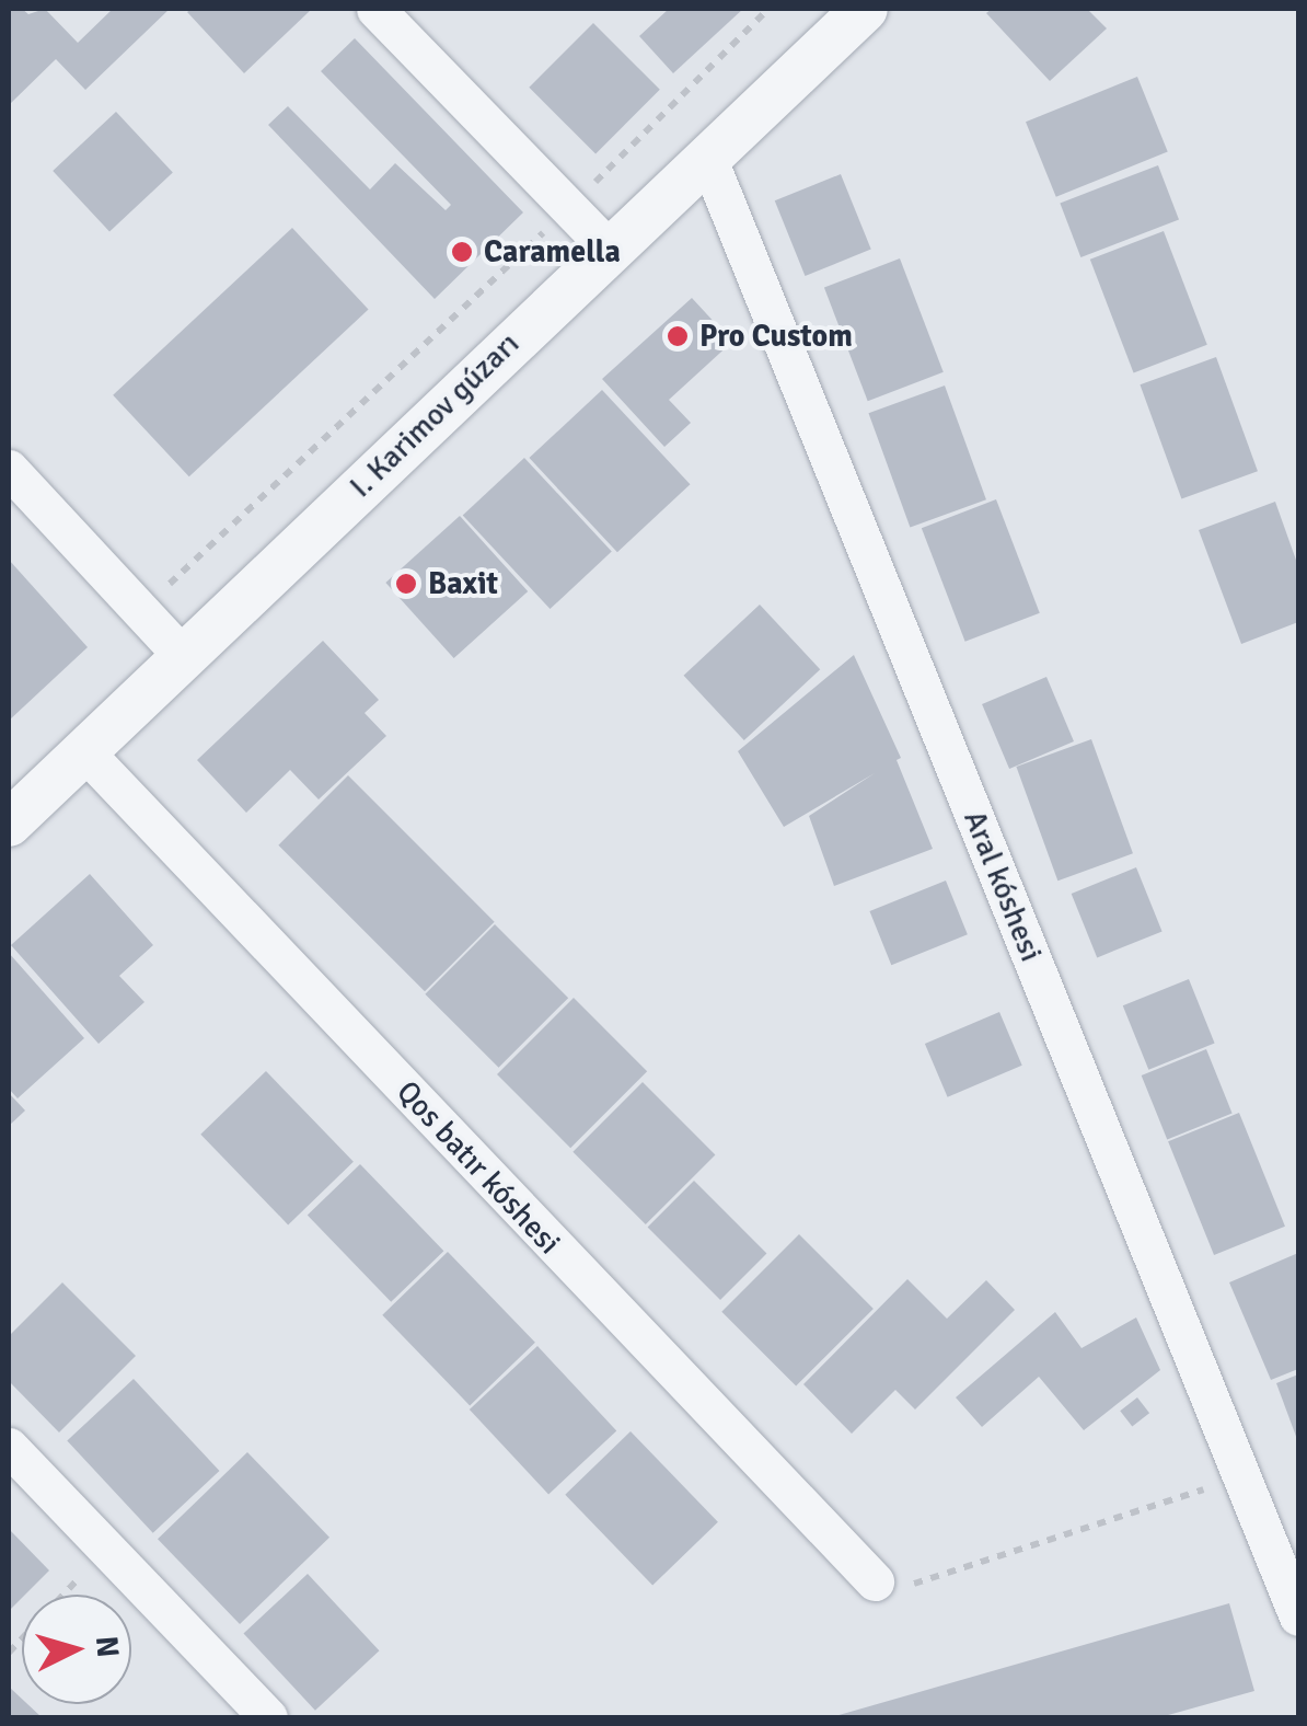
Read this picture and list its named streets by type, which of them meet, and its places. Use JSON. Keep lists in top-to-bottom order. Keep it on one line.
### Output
{"streets":{"street":["I. Karimov gúzarı","Aral kóshesi","Qos batır kóshesi"]},"crossings":[["I. Karimov gúzarı","Aral kóshesi"],["I. Karimov gúzarı","Qos batır kóshesi"]],"places":["Caramella","Pro Custom","Baxit"],"north":"right"}
